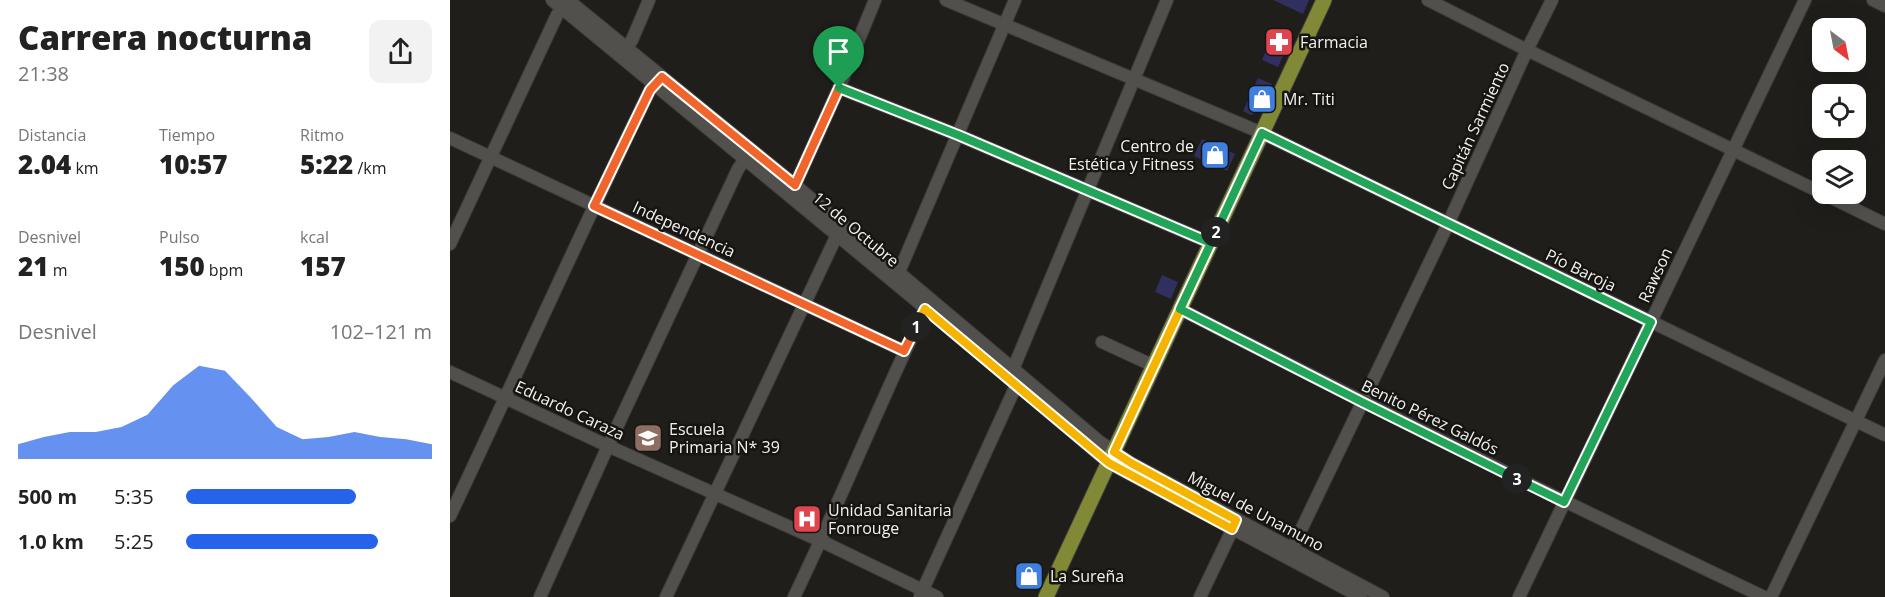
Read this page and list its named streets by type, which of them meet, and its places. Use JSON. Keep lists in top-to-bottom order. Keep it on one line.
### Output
{"streets":{"street":["Capitán Sarmiento","Independencia","12 de Octubre","Pío Baroja","Rawson","Eduardo Caraza","Benito Pérez Galdós","Miguel de Unamuno"]},"crossings":[["Capitán Sarmiento","Pío Baroja"],["Capitán Sarmiento","Benito Pérez Galdós"],["Capitán Sarmiento","Miguel de Unamuno"],["12 de Octubre","Miguel de Unamuno"],["Pío Baroja","Rawson"],["Rawson","Benito Pérez Galdós"]],"places":{"pharmacy":["Farmacia"],"shop":["Mr. Titi","Centro de Estética y Fitness","La Sureña"],"school or university":["Escuela Primaria N* 39"],"hospital":["Unidad Sanitaria Fonrouge"]},"north":"bottom right","page":{"heading":["Carrera nocturna","21:38"],"stats":[["Distancia","2.04 km"],["Tiempo","10:57"],["Ritmo","5:22 /km"],["Desnivel","21 m"],["Pulso","150 bpm"],["kcal","157"]],"pins":["2","1","3"],"chart":["Desnivel","102–121 m"],"list":[{"name":"500 m","note":"5:35"},{"name":"1.0 km","note":"5:25"}]}}
